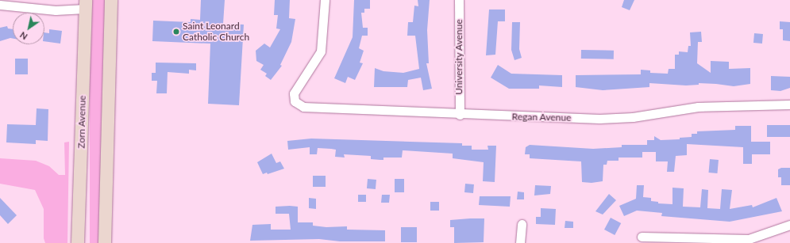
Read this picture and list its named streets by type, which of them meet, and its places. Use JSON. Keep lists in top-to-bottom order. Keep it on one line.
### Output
{"streets":{"main road":["Zorn Avenue"],"street":["University Avenue","Regan Avenue"]},"crossings":[["University Avenue","Regan Avenue"]],"places":["Saint Leonard Catholic Church"],"north":"bottom left"}
